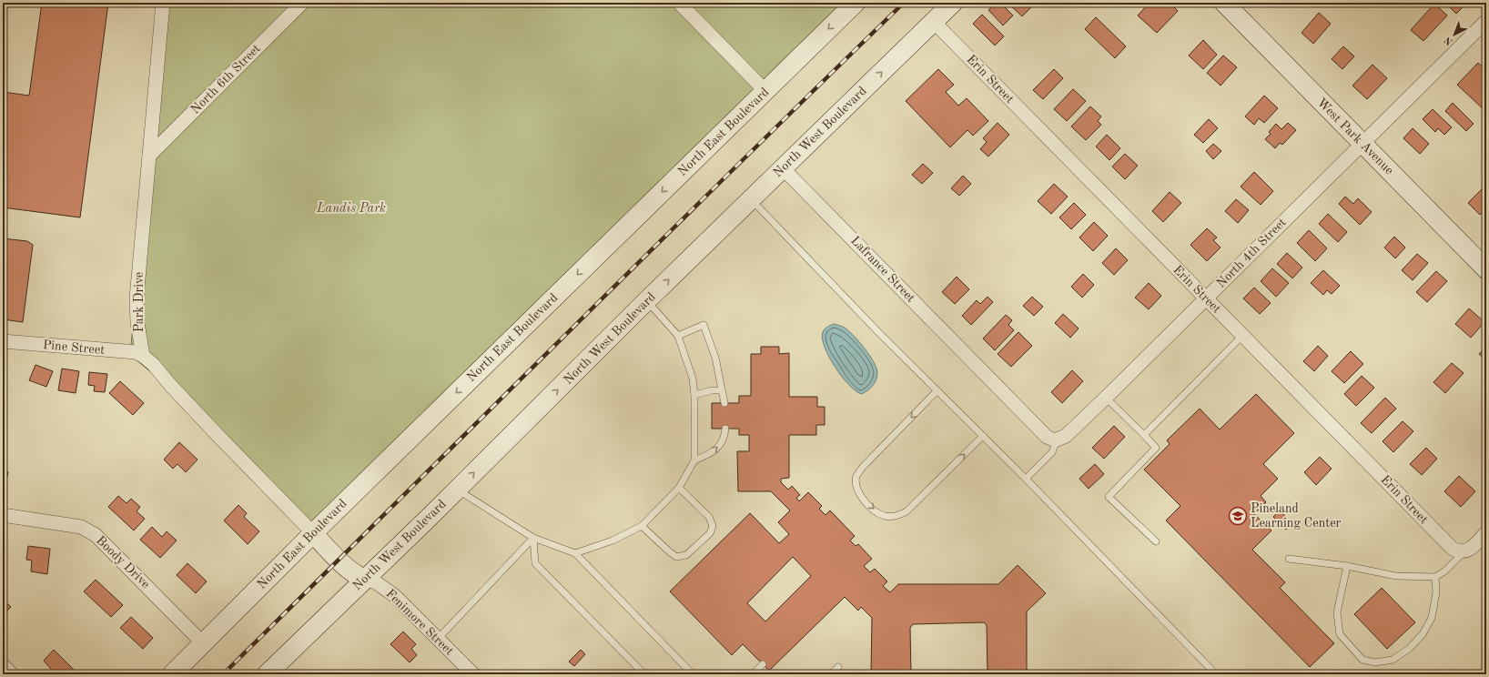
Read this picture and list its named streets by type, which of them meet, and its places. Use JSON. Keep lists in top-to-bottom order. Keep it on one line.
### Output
{"streets":{"main road":["North East Boulevard","North West Boulevard","West Park Avenue","Fenimore Street"],"street":["North 6th Street","Erin Street","North 4th Street","Lafrance Street","Park Drive","Pine Street","Boody Drive"]},"crossings":[["North 6th Street","Park Drive"],["Erin Street","North West Boulevard"],["Erin Street","North 4th Street"],["North East Boulevard","Boody Drive"],["North East Boulevard","Fenimore Street"],["North West Boulevard","Lafrance Street"],["North West Boulevard","Fenimore Street"],["West Park Avenue","North 4th Street"],["North 4th Street","Lafrance Street"],["Park Drive","Pine Street"]],"one_way":["North East Boulevard","North West Boulevard"],"parks":["Landis Park"],"places":{"school or university":["Pineland Learning Center"]},"north":"bottom left"}
